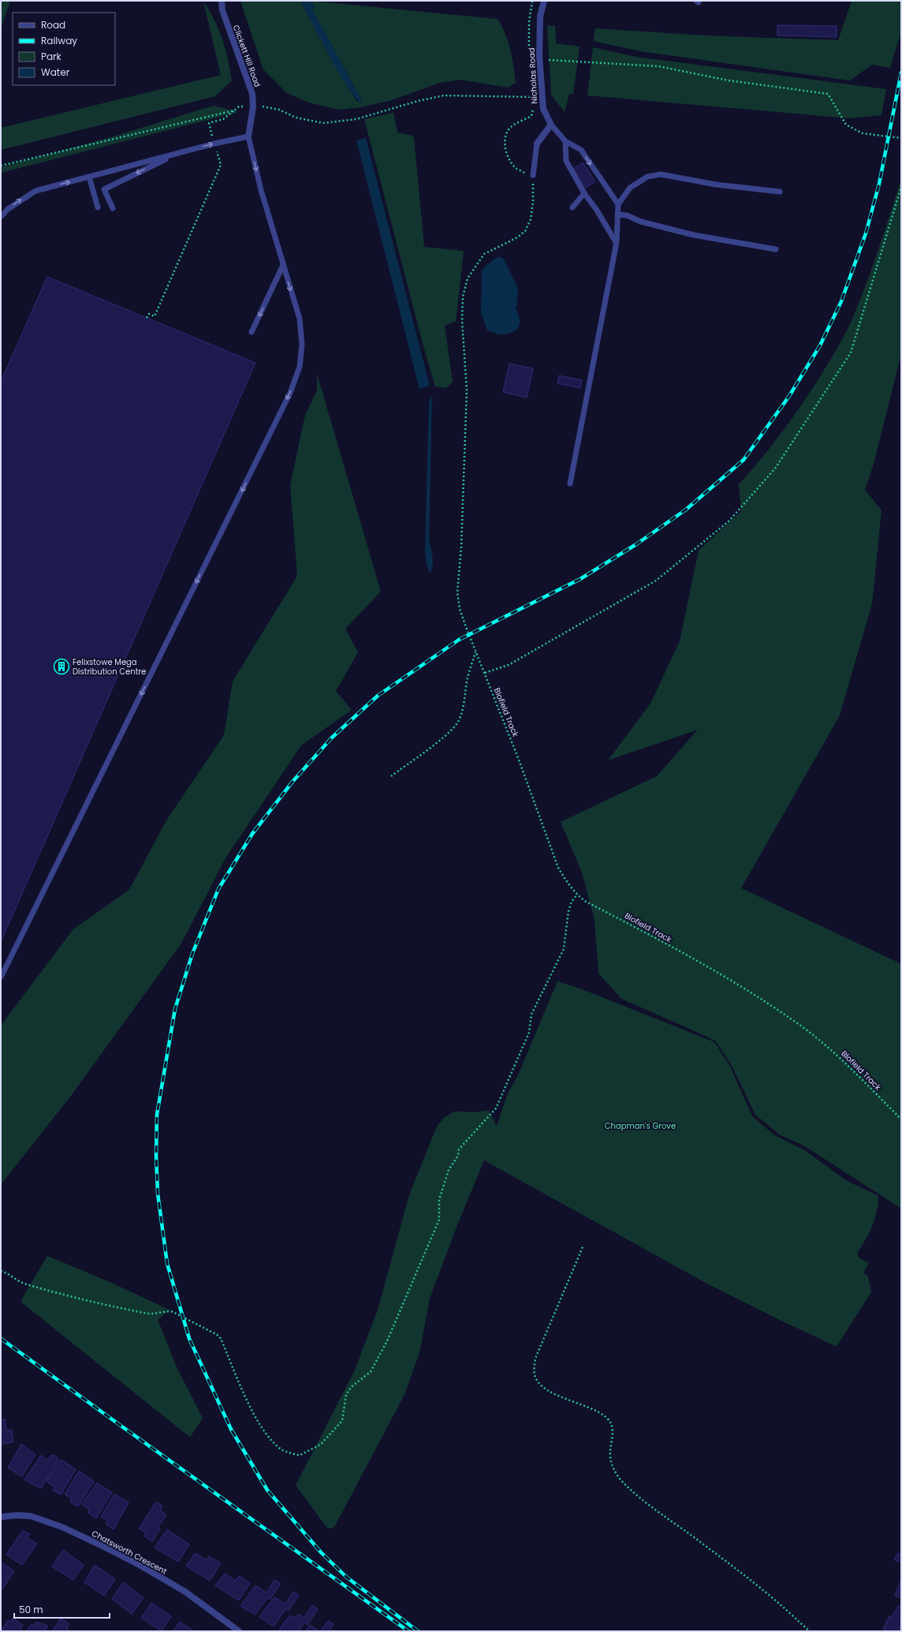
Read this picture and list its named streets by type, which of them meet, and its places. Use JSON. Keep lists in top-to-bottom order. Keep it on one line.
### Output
{"streets":{"street":["Clickett Hill Road","Nicholas Road","Chatsworth Crescent"],"path":["Blofield Track"]},"parks":["Chapman's Grove"],"places":{"building":["Felixstowe Mega Distribution Centre"]},"legend":["Road","Railway","Park","Water"],"scale_bar":"50 m"}
